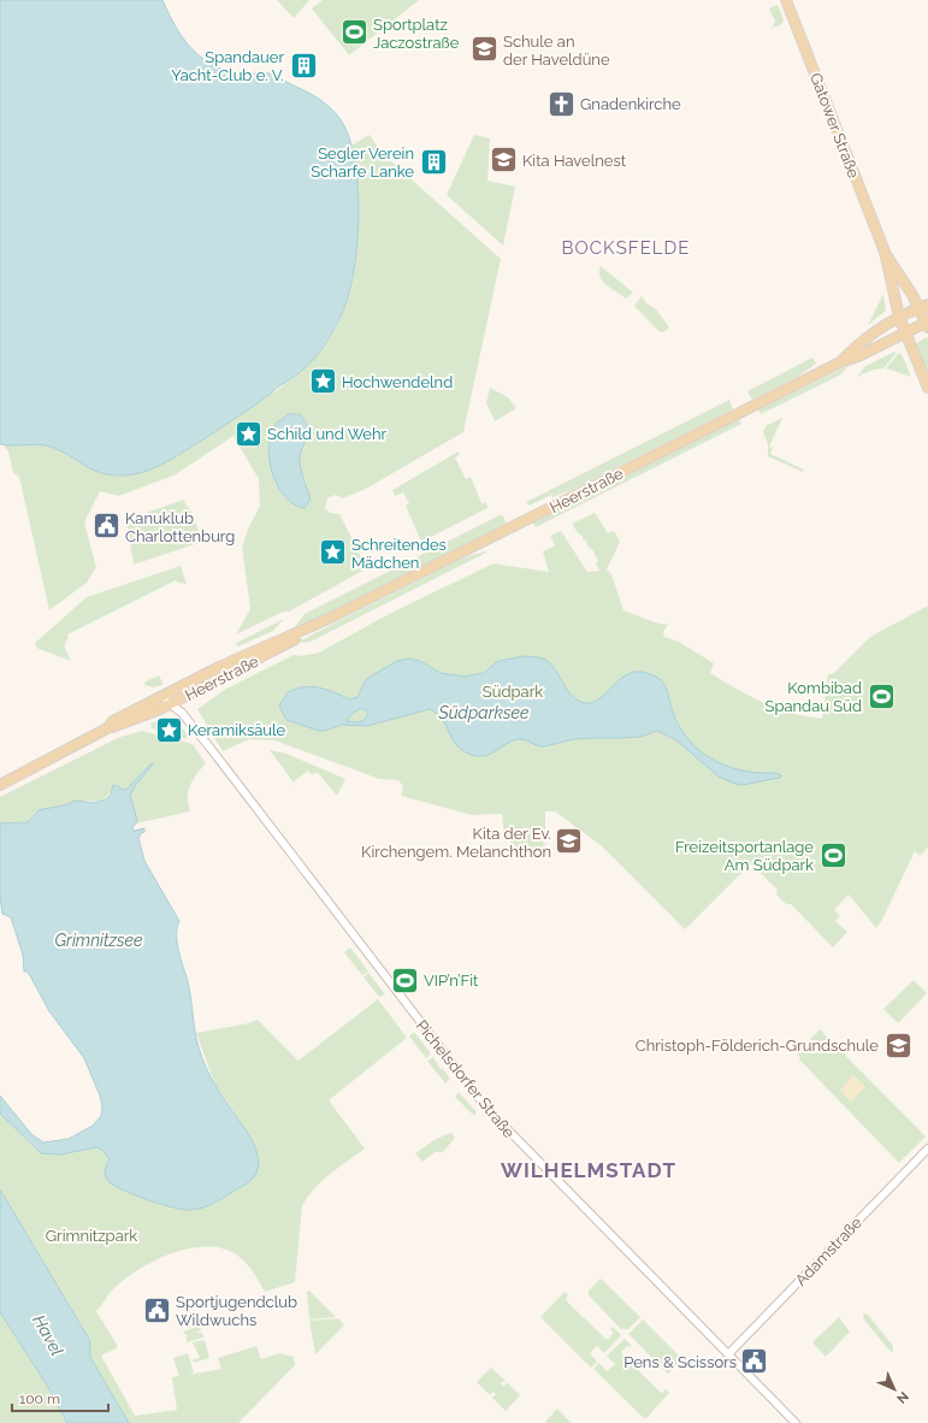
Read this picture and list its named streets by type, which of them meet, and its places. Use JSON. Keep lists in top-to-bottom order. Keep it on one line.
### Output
{"streets":{"main road":["Gatower Straße","Heerstraße"],"street":["Pichelsdorfer Straße","Adamstraße"]},"crossings":[["Gatower Straße","Heerstraße"],["Heerstraße","Pichelsdorfer Straße"],["Pichelsdorfer Straße","Adamstraße"]],"districts":["BOCKSFELDE","WILHELMSTADT"],"water":["Südparksee","Grimnitzsee","Havel"],"parks":["Südpark","Grimnitzpark"],"places":{"sports":["Sportplatz Jaczostraße","Kombibad Spandau Süd","Freizeitsportanlage Am Südpark","VIP’n’Fit"],"school or university":["Schule an der Haveldüne","Kita Havelnest","Kita der Ev. Kirchengem. Melanchthon","Christoph-Földerich-Grundschule"],"building":["Spandauer Yacht-Club e. V.","Segler Verein Scharfe Lanke"],"church":["Gnadenkirche"],"place":["Hochwendelnd","Schild und Wehr","Schreitendes Mädchen","Keramiksäule"],"public building":["Kanuklub Charlottenburg","Sportjugendclub Wildwuchs","Pens & Scissors"]},"scale_bar":"100 m","north":"bottom right"}
